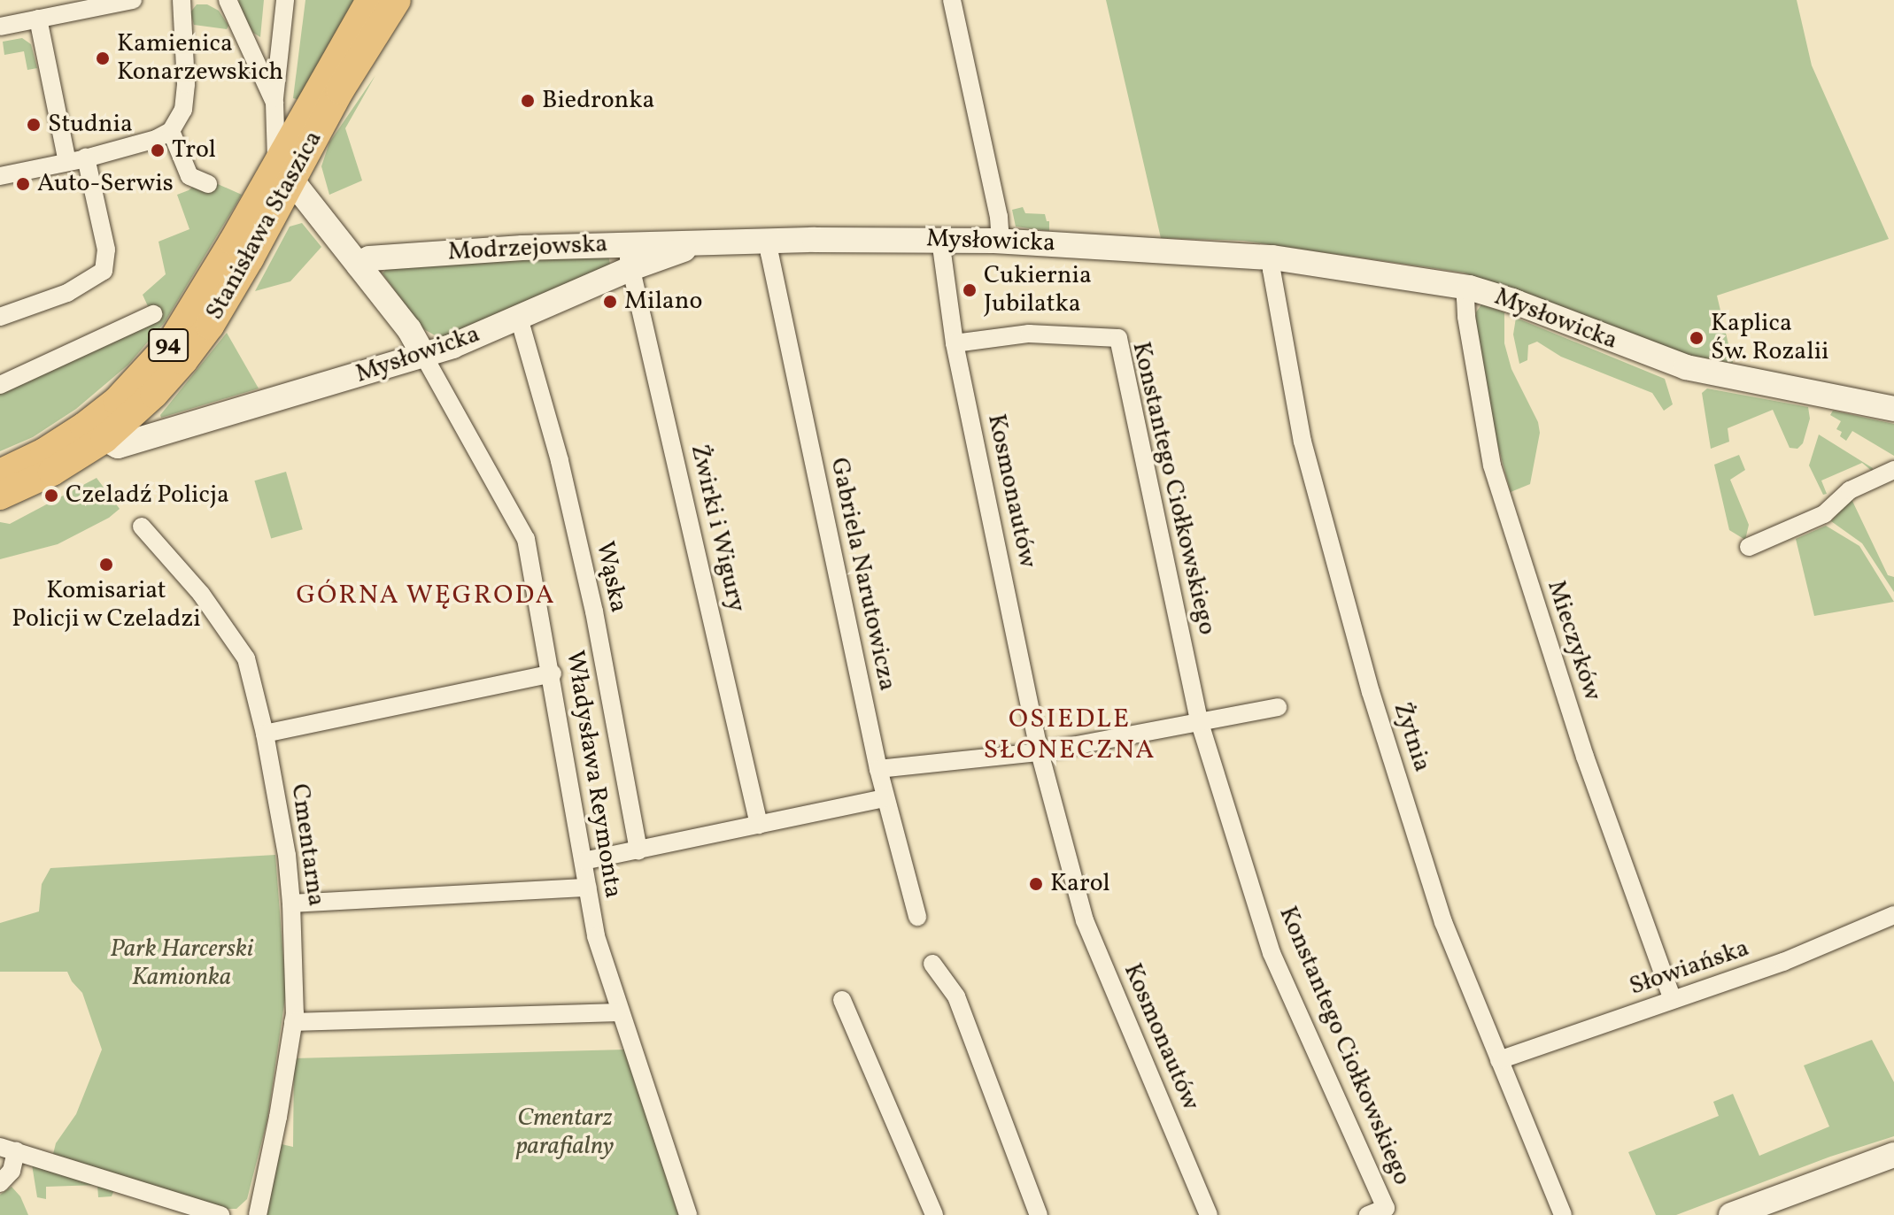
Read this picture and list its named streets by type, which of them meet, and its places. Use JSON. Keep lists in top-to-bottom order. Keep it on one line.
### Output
{"streets":{"main road":["Stanisława Staszica","94"],"street":["Mysłowicka","Modrzejowska","Konstantego Ciołkowskiego","Kosmonautów","Żwirki i Wigury","Gabriela Narutowicza","Wąska","Mieczyków","Żytnia","Władysława Reymonta","Cmentarna","Słowiańska"]},"crossings":[["Stanisława Staszica","Mysłowicka"],["Mysłowicka","Modrzejowska"],["Mysłowicka","Kosmonautów"],["Mysłowicka","Żwirki i Wigury"],["Mysłowicka","Gabriela Narutowicza"],["Mysłowicka","Wąska"],["Mysłowicka","Mieczyków"],["Mysłowicka","Żytnia"],["Mysłowicka","Władysława Reymonta"],["Modrzejowska","Żwirki i Wigury"],["Konstantego Ciołkowskiego","Kosmonautów"],["Mieczyków","Słowiańska"],["Żytnia","Słowiańska"]],"districts":["GÓRNA WĘGRODA","OSIEDLE SŁONECZNA"],"parks":["Park Harcerski Kamionka","Cmentarz parafialny"],"places":["Kamienica Konarzewskich","Biedronka","Studnia","Trol","Auto-Serwis","Cukiernia Jubilatka","Milano","Kaplica Św. Rozalii","Czeladź Policja","Komisariat Policji w Czeladzi","Karol"]}
